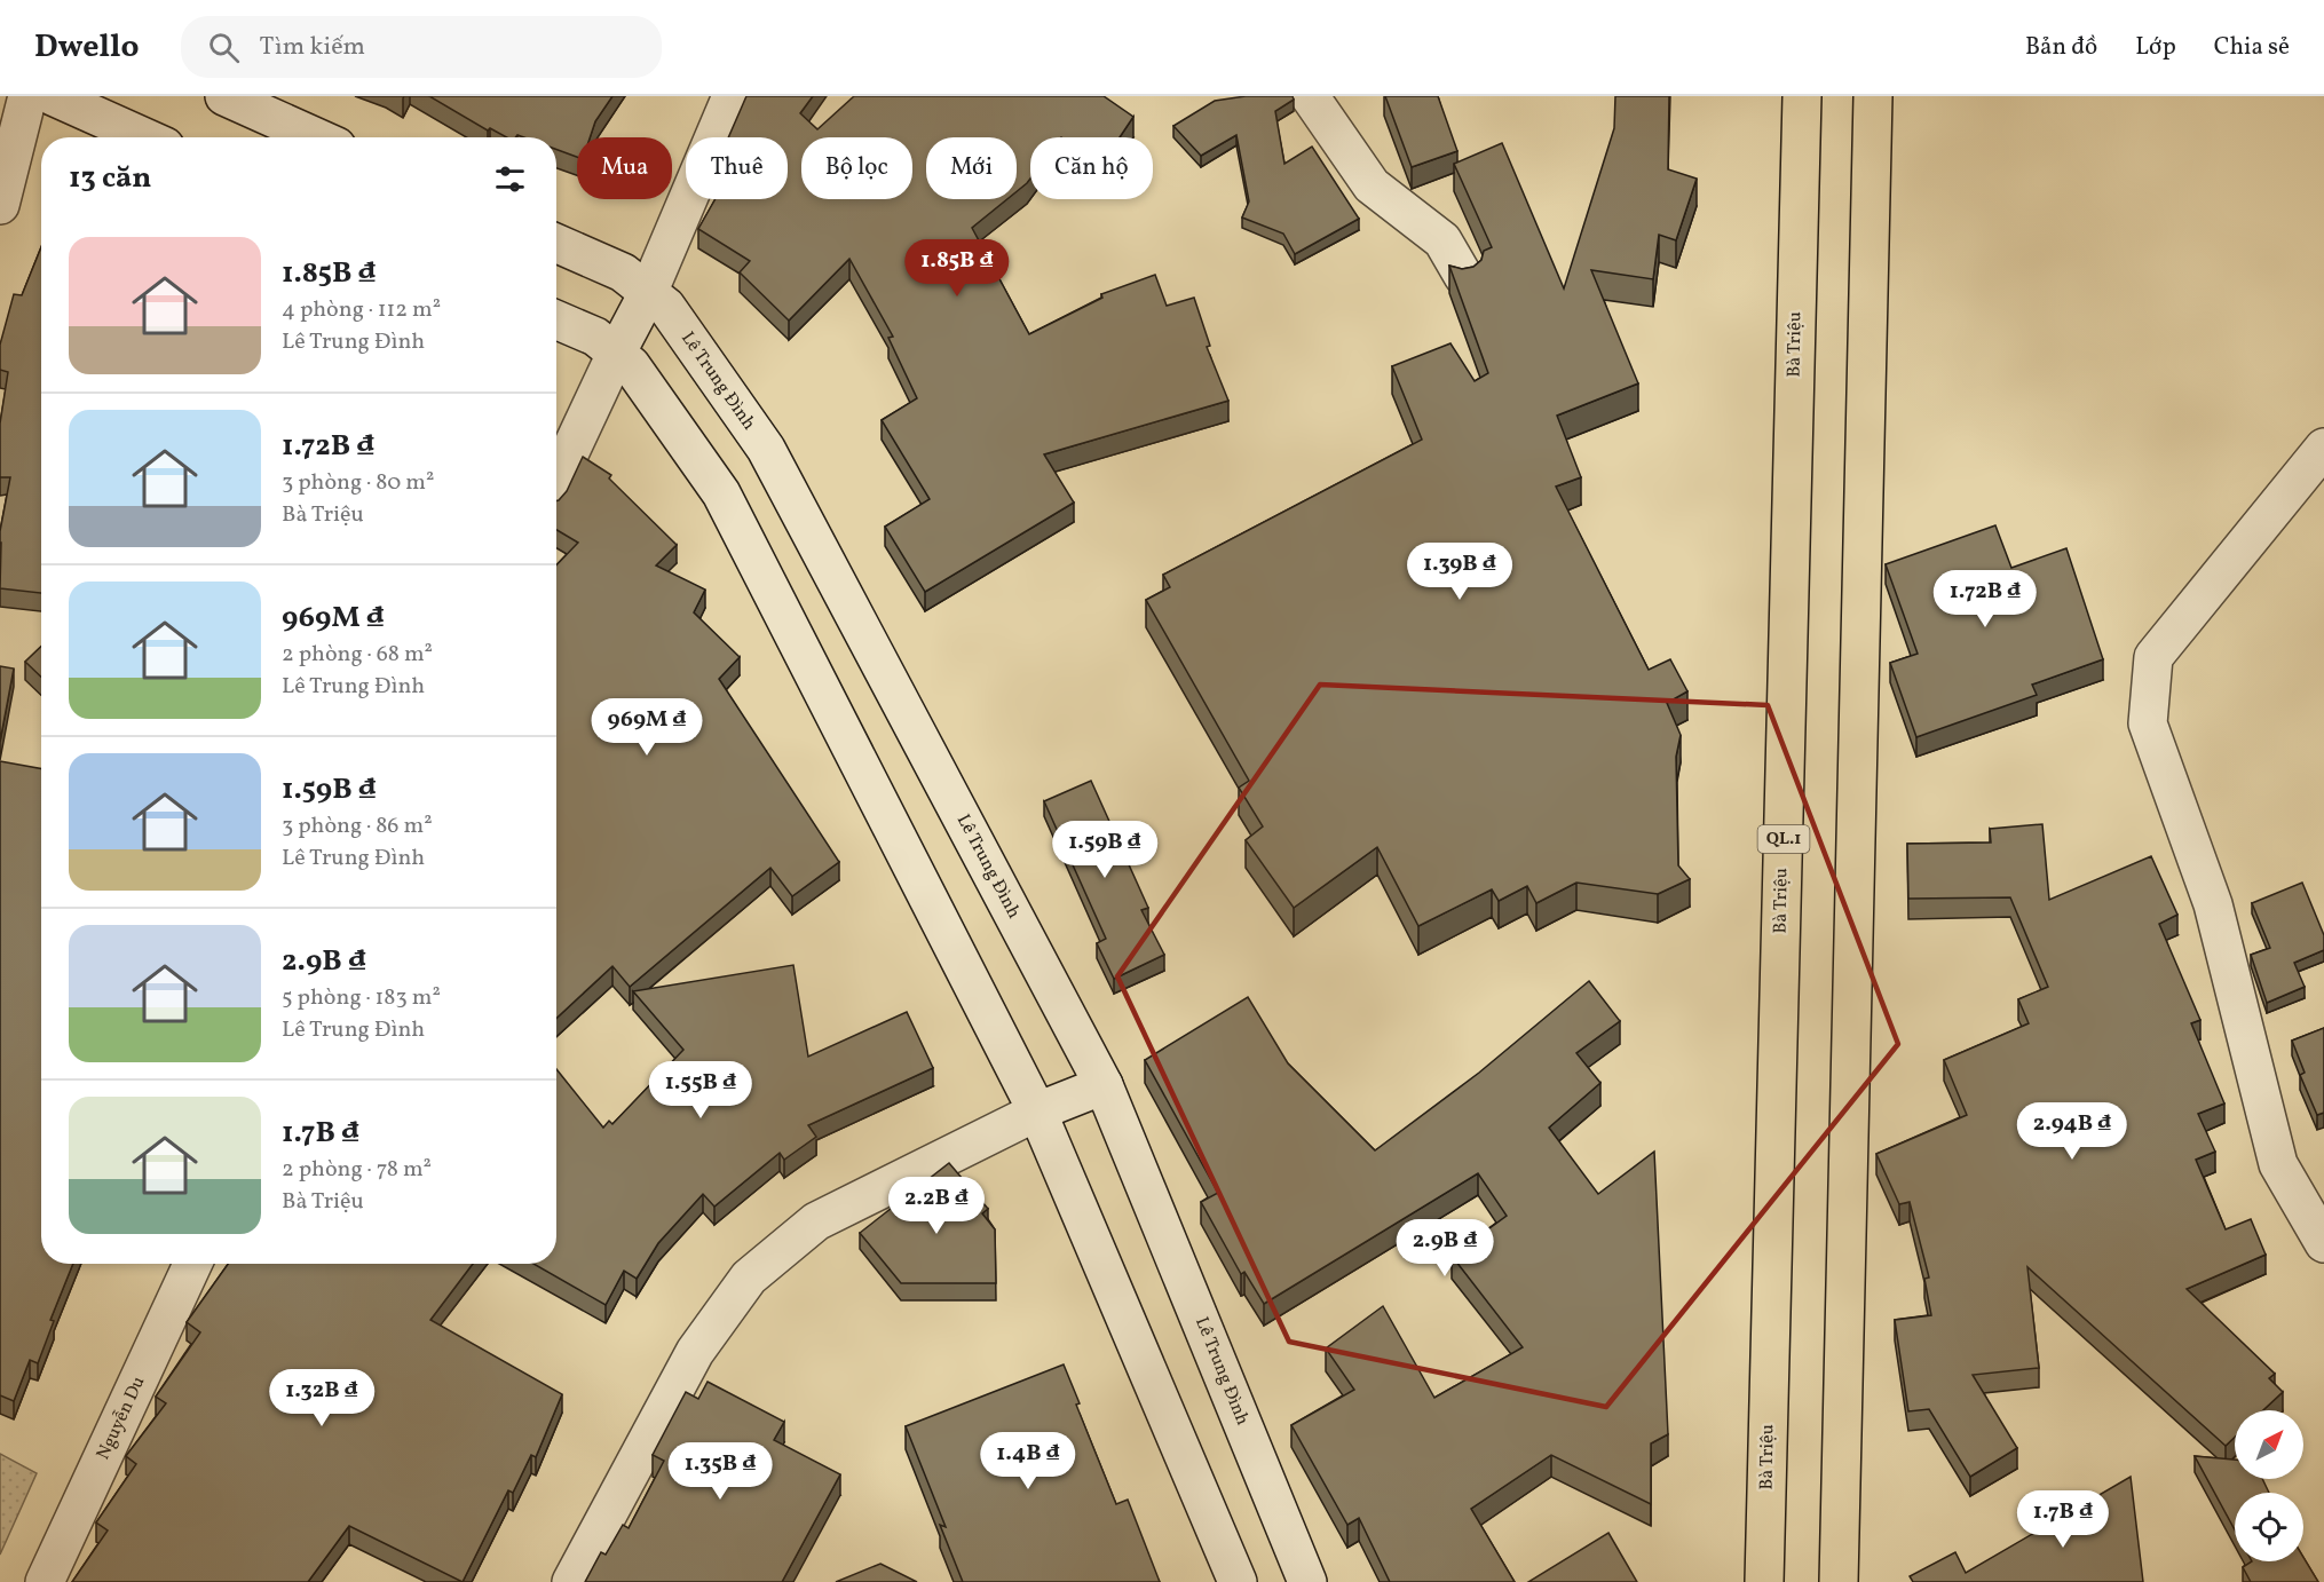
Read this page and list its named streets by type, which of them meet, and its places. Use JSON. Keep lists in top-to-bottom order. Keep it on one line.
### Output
{"streets":{"highway":["Bà Triệu","QL.1"],"main road":["Lê Trung Đình","Nguyễn Du"]},"north":"top right","page":{"header":"Dwello","search":"Tìm kiếm","nav":["Bản đồ","Lớp","Chia sẻ"],"chip":["Mua","Thuê","Bộ lọc","Mới","Căn hộ"],"heading":"13 căn","list":[{"name":"1.85B ₫","note":"4 phòng · 112 m² · Lê Trung Đình"},{"name":"1.72B ₫","note":"3 phòng · 80 m² · Bà Triệu"},{"name":"969M ₫","note":"2 phòng · 68 m² · Lê Trung Đình"},{"name":"1.59B ₫","note":"3 phòng · 86 m² · Lê Trung Đình"},{"name":"2.9B ₫","note":"5 phòng · 183 m² · Lê Trung Đình"},{"name":"1.7B ₫","note":"2 phòng · 78 m² · Bà Triệu"}],"price":["1.85B ₫","1.39B ₫","1.72B ₫","969M ₫","1.59B ₫","1.55B ₫","2.94B ₫","2.2B ₫","2.9B ₫","1.32B ₫","1.4B ₫","1.35B ₫","1.7B ₫"]}}
